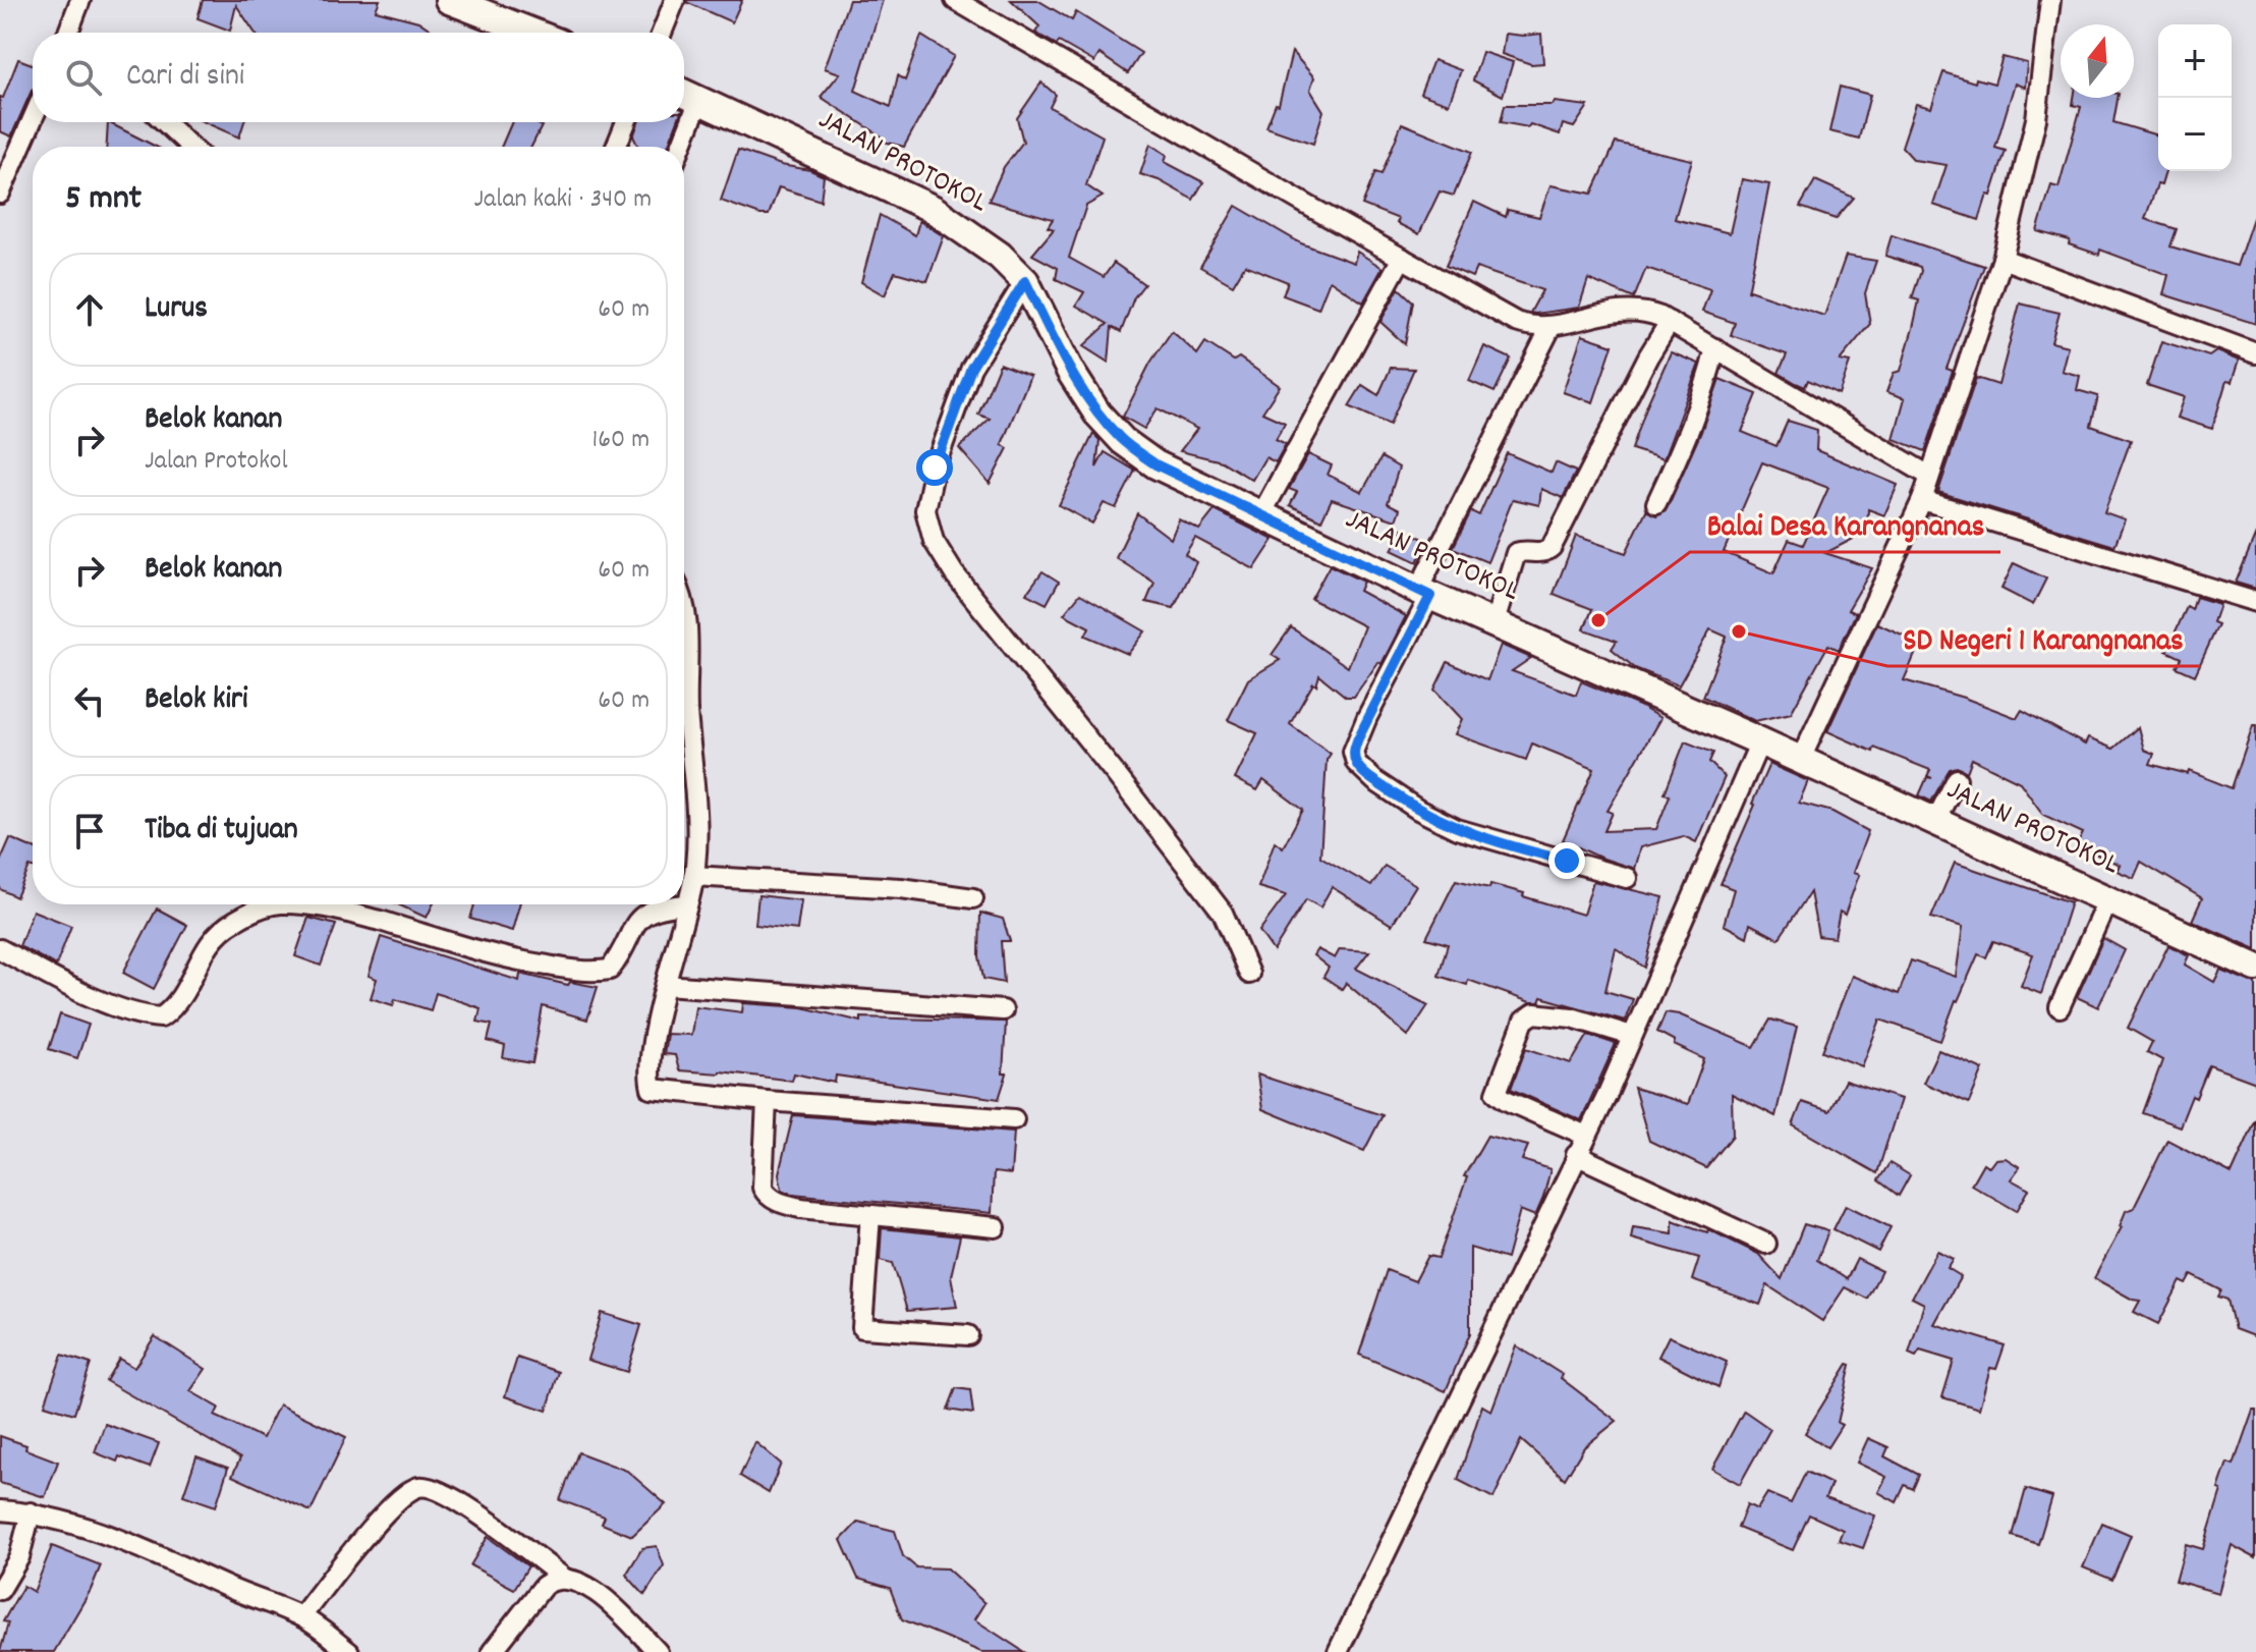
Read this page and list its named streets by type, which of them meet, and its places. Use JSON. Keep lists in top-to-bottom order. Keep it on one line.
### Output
{"streets":{"street":["JALAN PROTOKOL"]},"places":["Balai Desa Karangnanas","SD Negeri 1 Karangnanas"],"north":"top","page":{"map_buttons":["+","−"],"search":"Cari di sini","heading":["5 mnt","Jalan kaki · 340 m"],"list":[["Lurus","60 m"],["Belok kanan","Jalan Protokol","160 m"],["Belok kanan","60 m"],["Belok kiri","60 m"],"Tiba di tujuan"]}}
